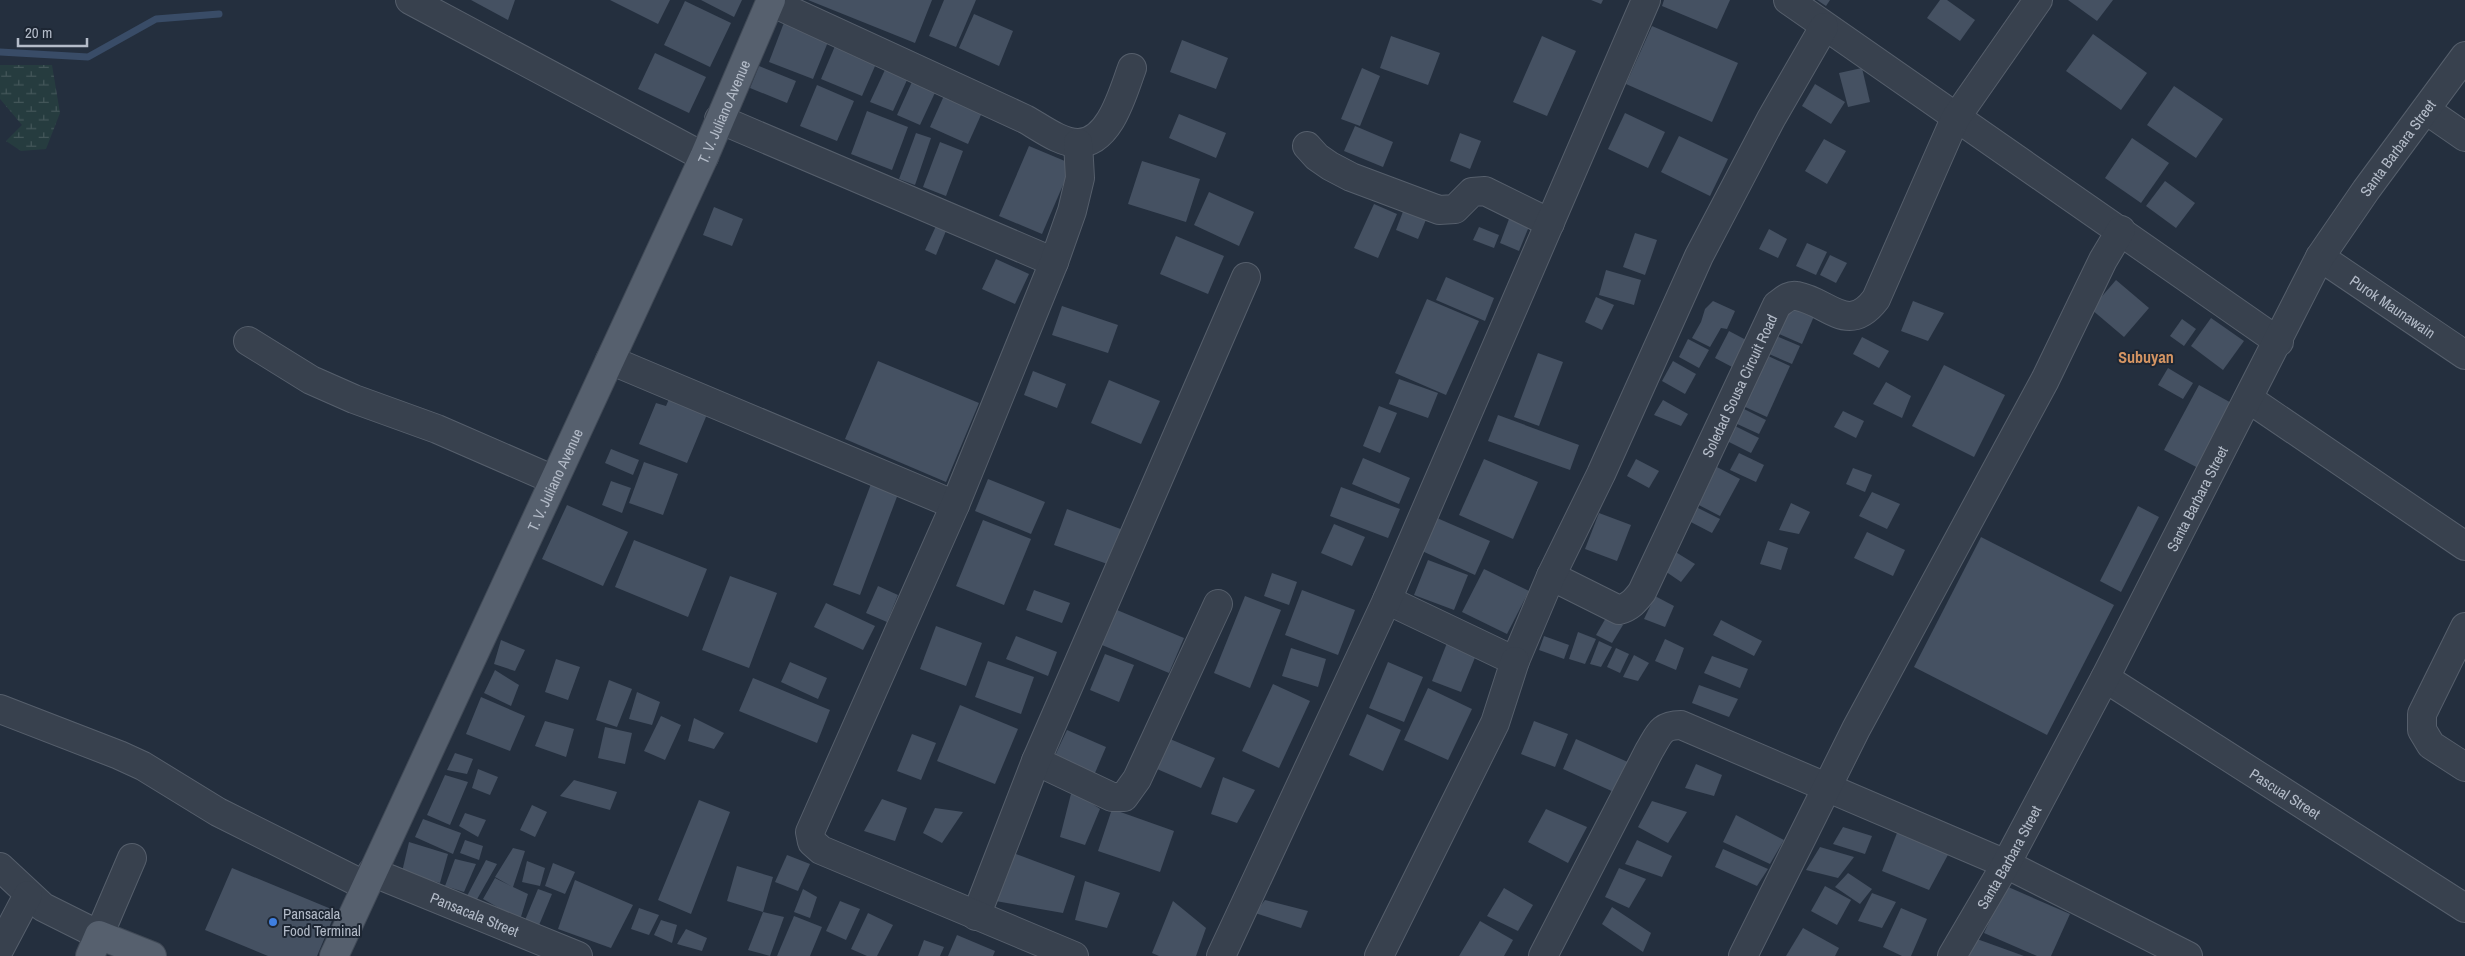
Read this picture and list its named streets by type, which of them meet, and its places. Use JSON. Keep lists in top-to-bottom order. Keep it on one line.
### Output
{"streets":{"main road":["T. V. Juliano Avenue"],"street":["Santa Barbara Street","Purok Maunawain","Soledad Sousa Circuit Road","Pascual Street","Pansacala Street"]},"crossings":[["T. V. Juliano Avenue","Pansacala Street"],["Santa Barbara Street","Purok Maunawain"],["Santa Barbara Street","Pascual Street"]],"districts":["Subuyan"],"places":["Pansacala Food Terminal"],"scale_bar":"20 m"}
